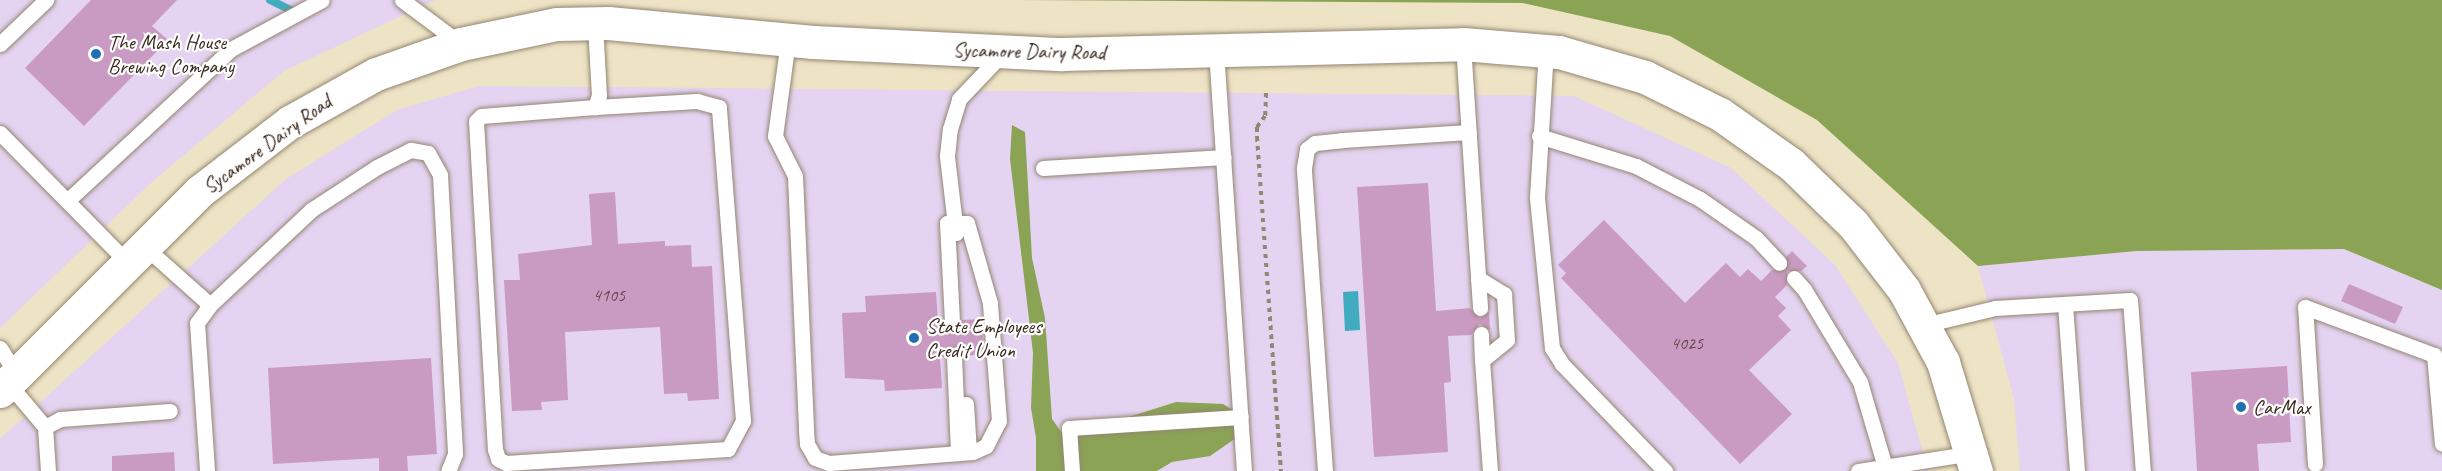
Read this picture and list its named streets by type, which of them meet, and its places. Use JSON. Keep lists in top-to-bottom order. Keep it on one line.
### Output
{"streets":{"street":["Sycamore Dairy Road"]},"places":["The Mash House Brewing Company","State Employees Credit Union","CarMax"],"house_numbers":["4105","4025"]}
